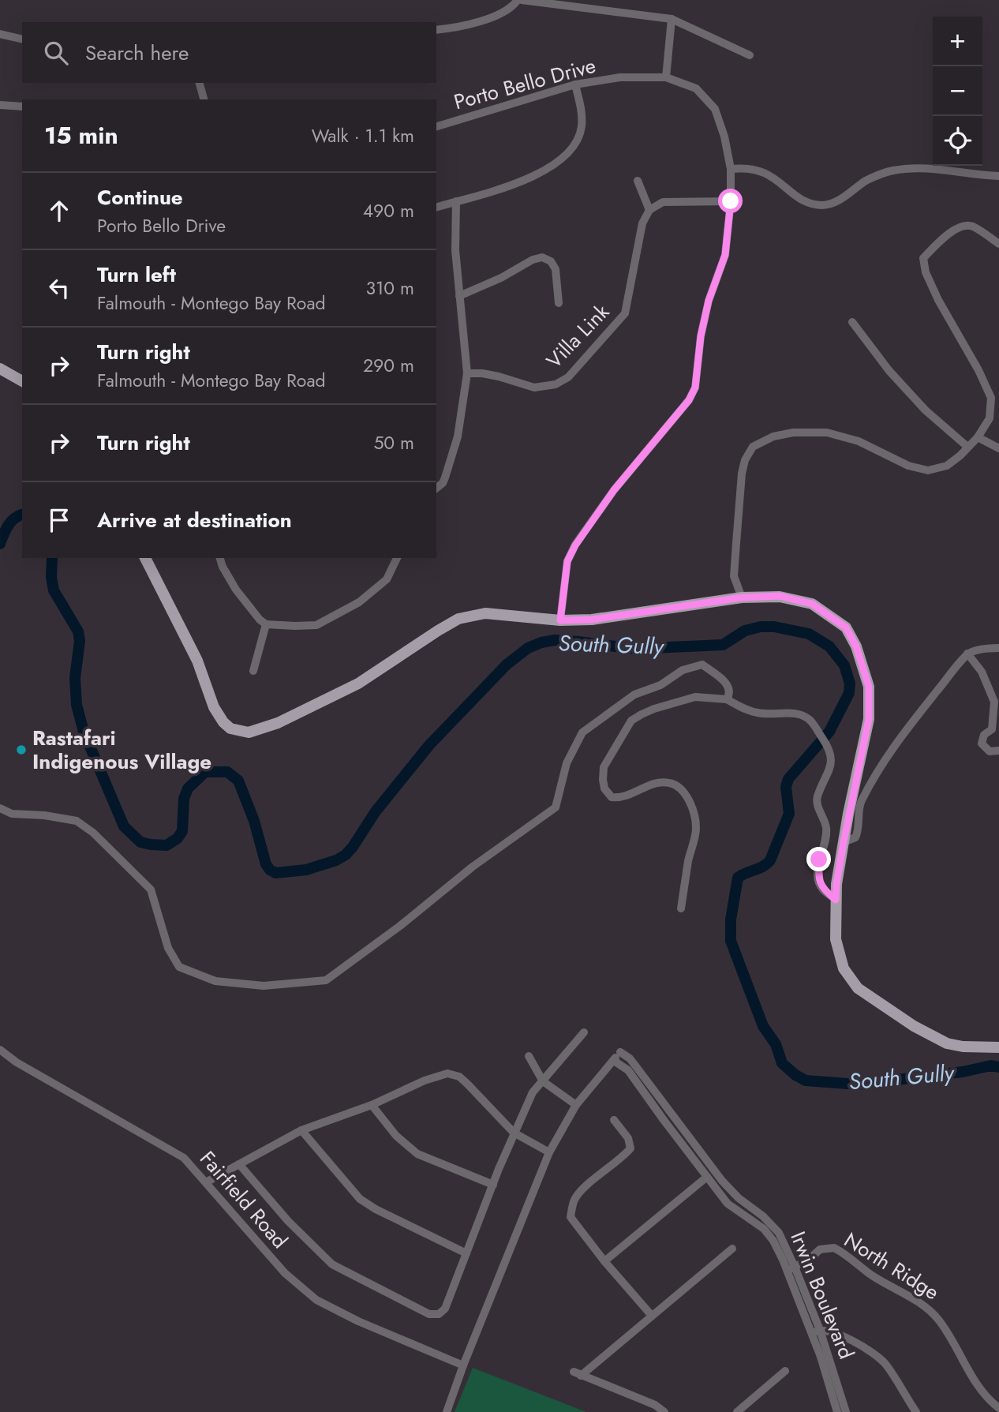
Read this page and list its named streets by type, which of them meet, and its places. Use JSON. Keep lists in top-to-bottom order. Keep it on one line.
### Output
{"streets":{"street":["Porto Bello Drive","Villa Link","Fairfield Road","North Ridge","Irwin Boulevard"]},"crossings":[["North Ridge","Irwin Boulevard"]],"water":["South Gully"],"places":["Rastafari Indigenous Village"],"page":{"map_buttons":["+","−"],"search":"Search here","heading":["15 min","Walk · 1.1 km"],"list":[["Continue","Porto Bello Drive","490 m"],["Turn left","Falmouth - Montego Bay Road","310 m"],["Turn right","Falmouth - Montego Bay Road","290 m"],["Turn right","50 m"],"Arrive at destination"]}}
